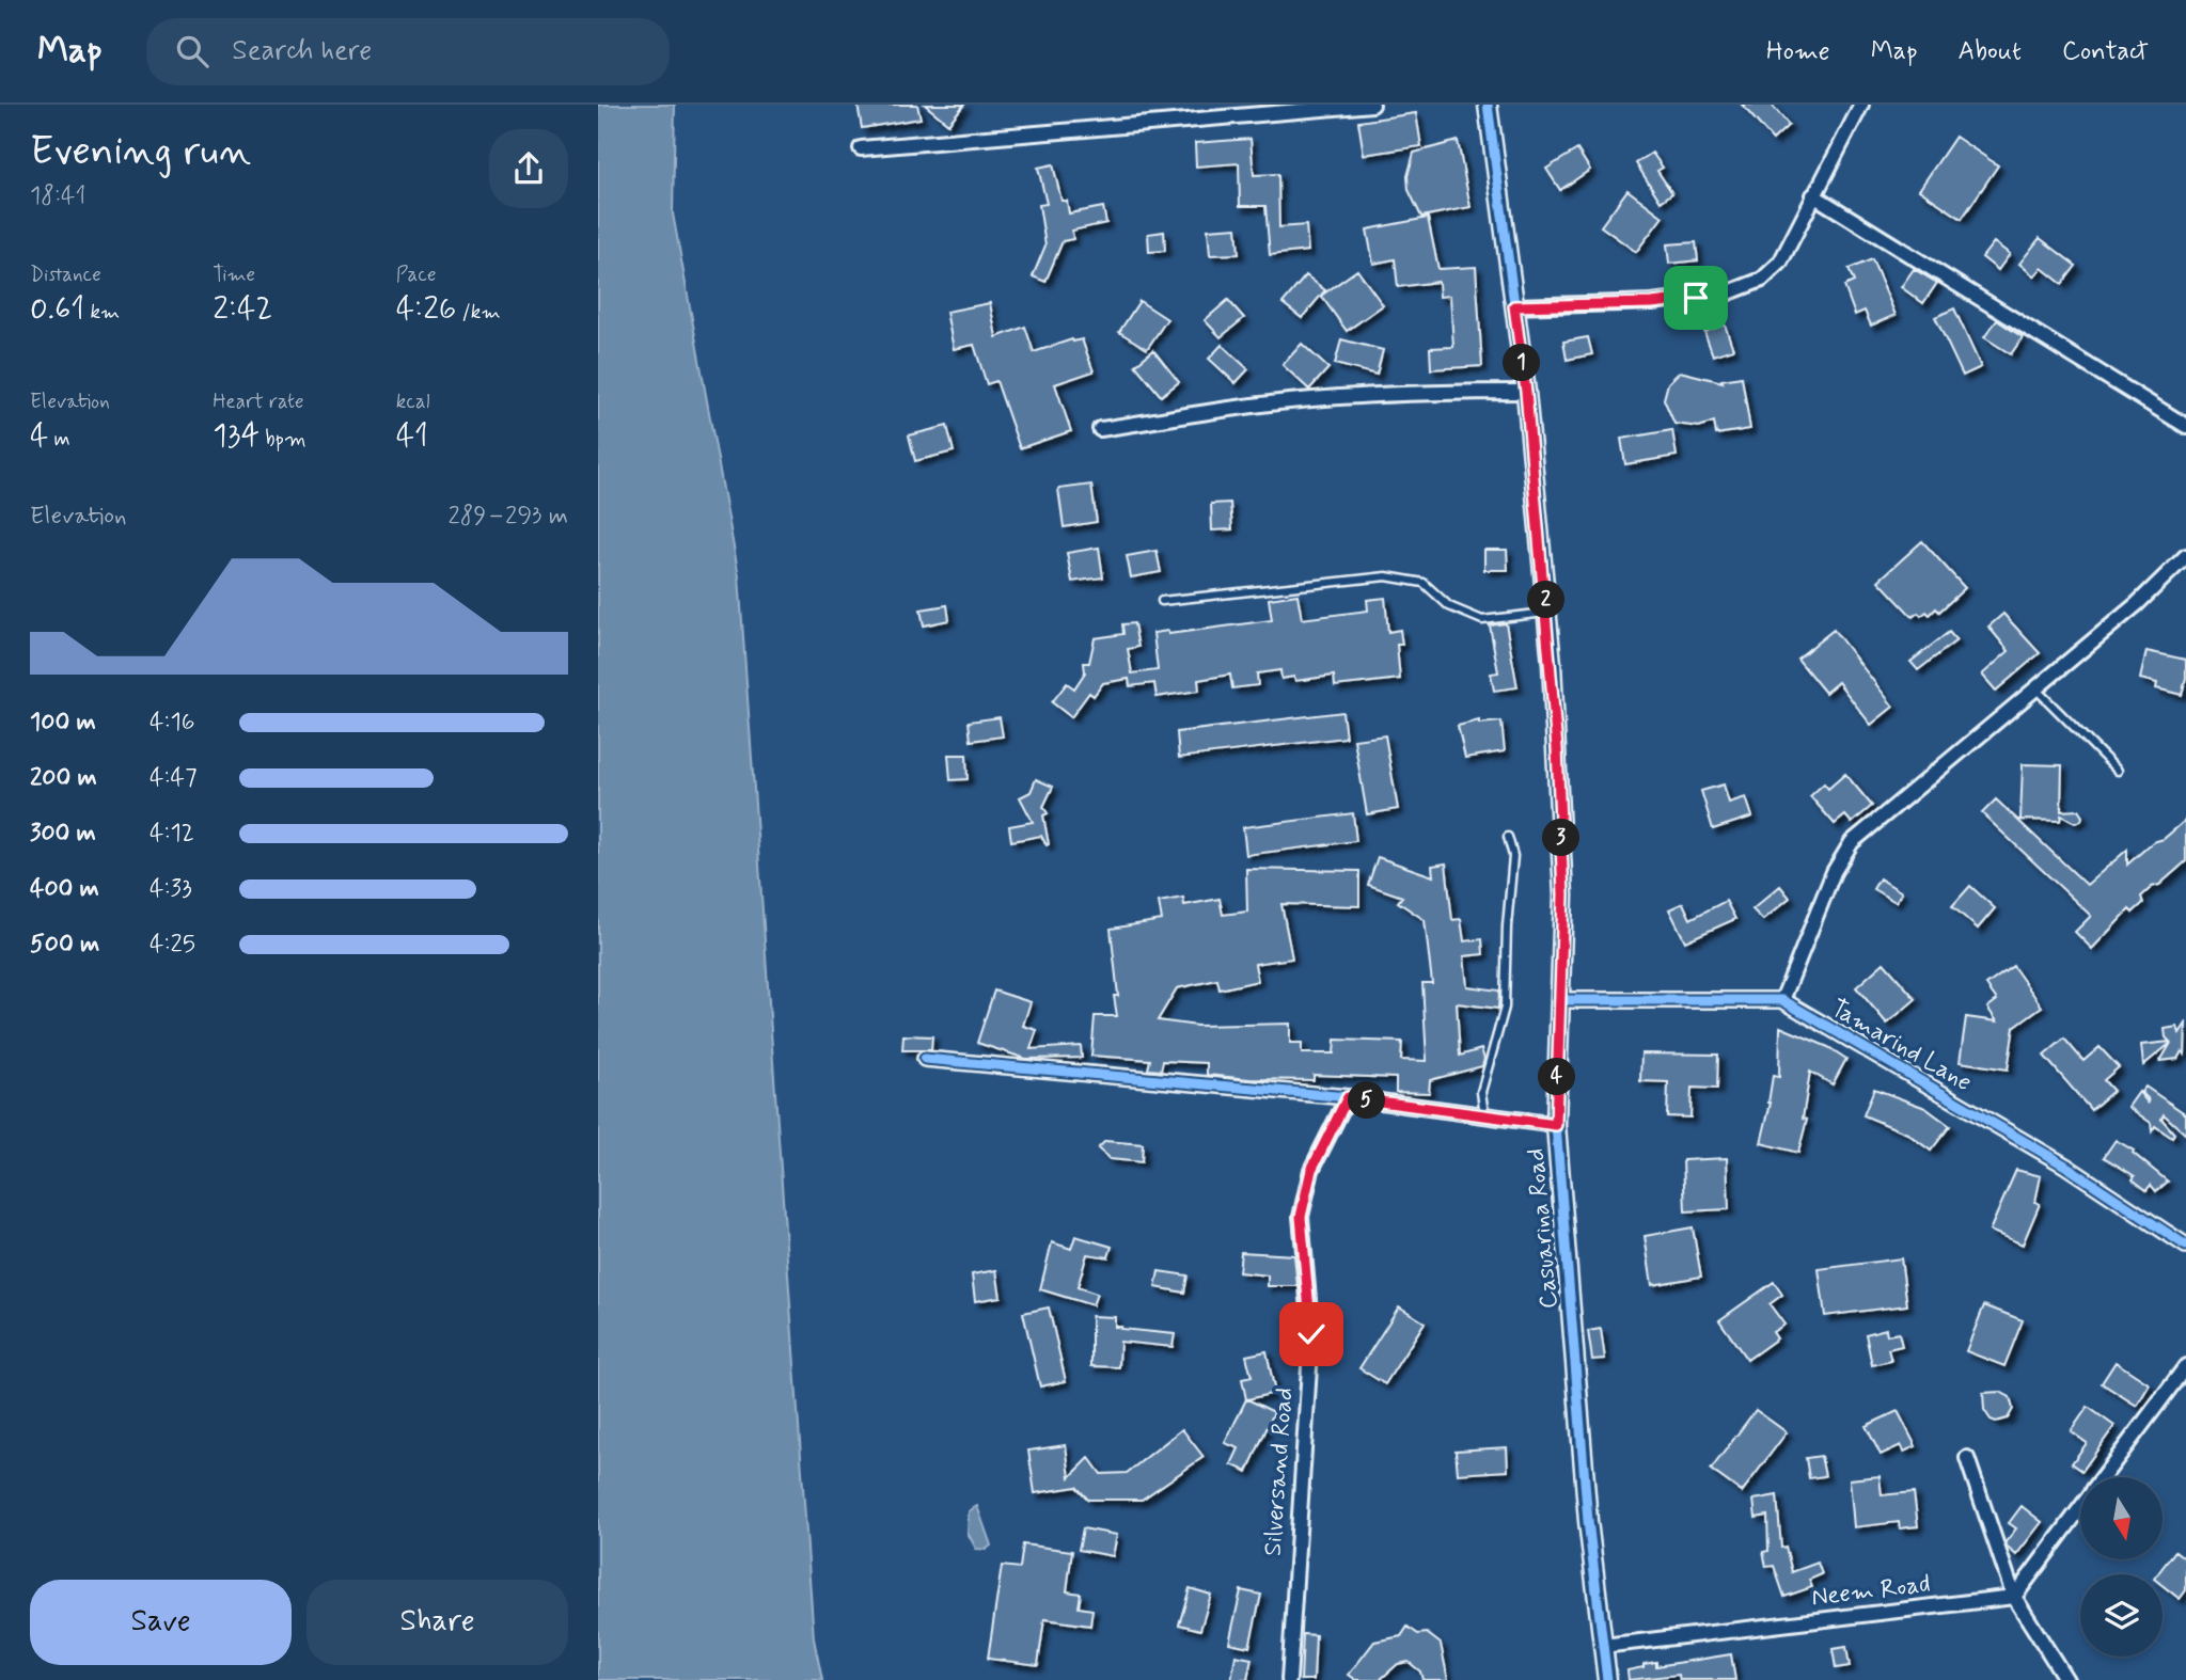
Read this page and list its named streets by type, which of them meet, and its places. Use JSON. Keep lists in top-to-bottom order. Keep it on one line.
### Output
{"streets":{"street":["Tamarind Lane","Casuarina Road","Silversand Road","Neem Road"]},"crossings":[["Casuarina Road","Neem Road"]],"north":"bottom","page":{"header":"Map","search":"Search here","nav":["Home","Map","About","Contact"],"heading":["Evening run","18:41"],"stats":[["Distance","0.61 km"],["Time","2:42"],["Pace","4:26 /km"],["Elevation","4 m"],["Heart rate","134 bpm"],["kcal","41"]],"pins":["1","2","3","4","5"],"chart":["Elevation","289–293 m"],"list":[{"name":"100 m","note":"4:16"},{"name":"200 m","note":"4:47"},{"name":"300 m","note":"4:12"},{"name":"400 m","note":"4:33"},{"name":"500 m","note":"4:25"}],"buttons":["Save","Share"]}}
